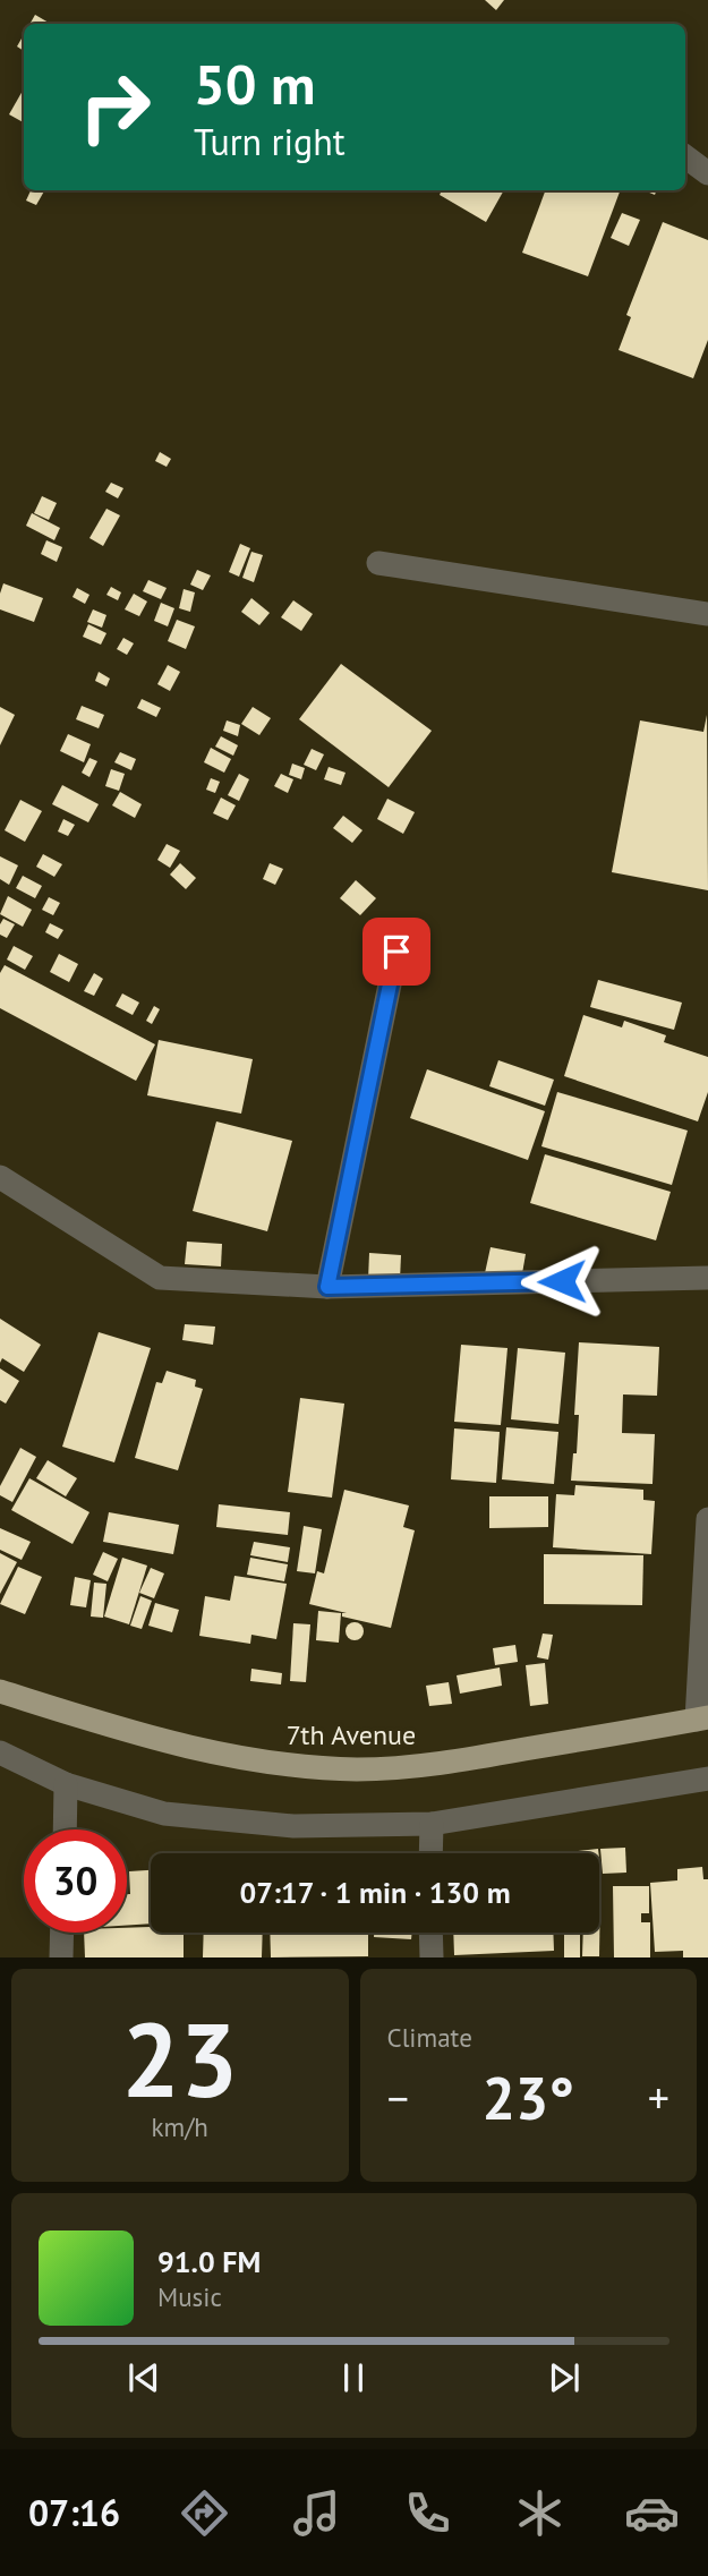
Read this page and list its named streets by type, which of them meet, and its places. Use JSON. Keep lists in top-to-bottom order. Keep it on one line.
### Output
{"streets":{"main road":["7th Avenue"]},"page":{"turn":["50 m","Turn right"],"limit":"30","trip":"07:17 · 1 min · 130 m","tile":[["23","km/h"],"Climate"],"heat":["−","23°","+"],"song":["91.0 FM","Music"],"tabs":"07:16"}}
